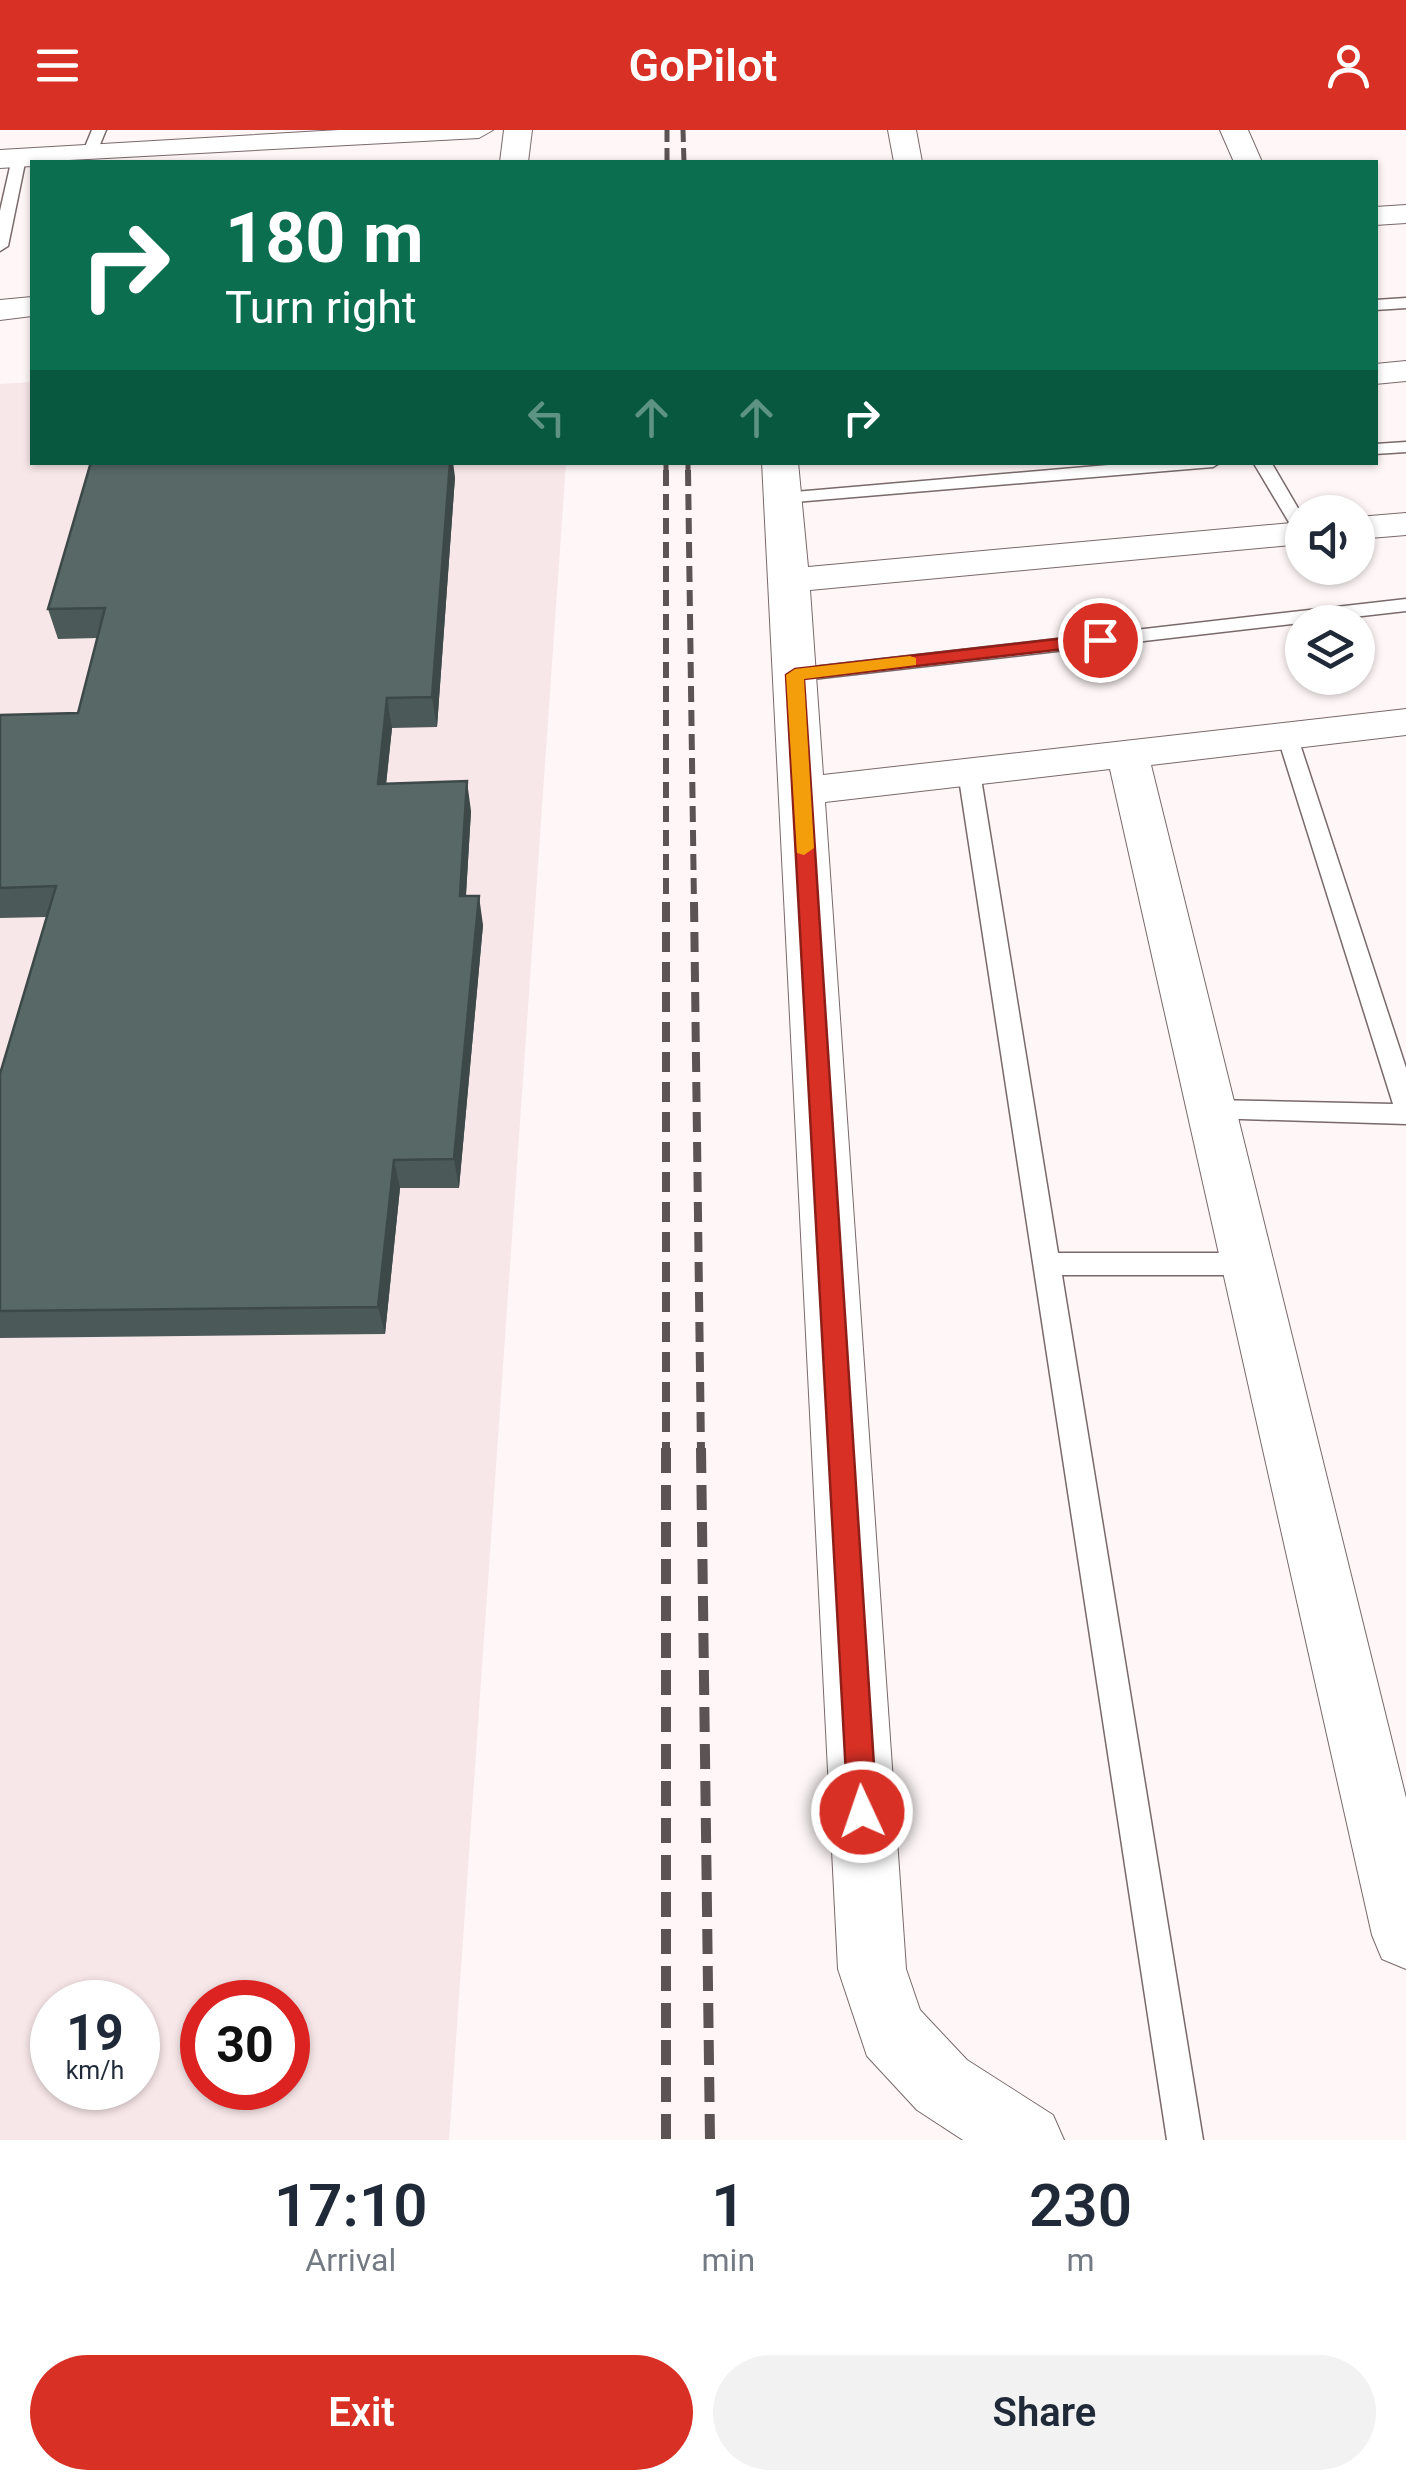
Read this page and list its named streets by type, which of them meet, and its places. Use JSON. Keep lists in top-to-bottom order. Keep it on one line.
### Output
{"page":{"header":"GoPilot","turn":["180 m","Turn right"],"speed":"19 km/h","limit":"30","eta":["17:10","Arrival","1","min","230","m"],"buttons":["Exit","Share"]}}
